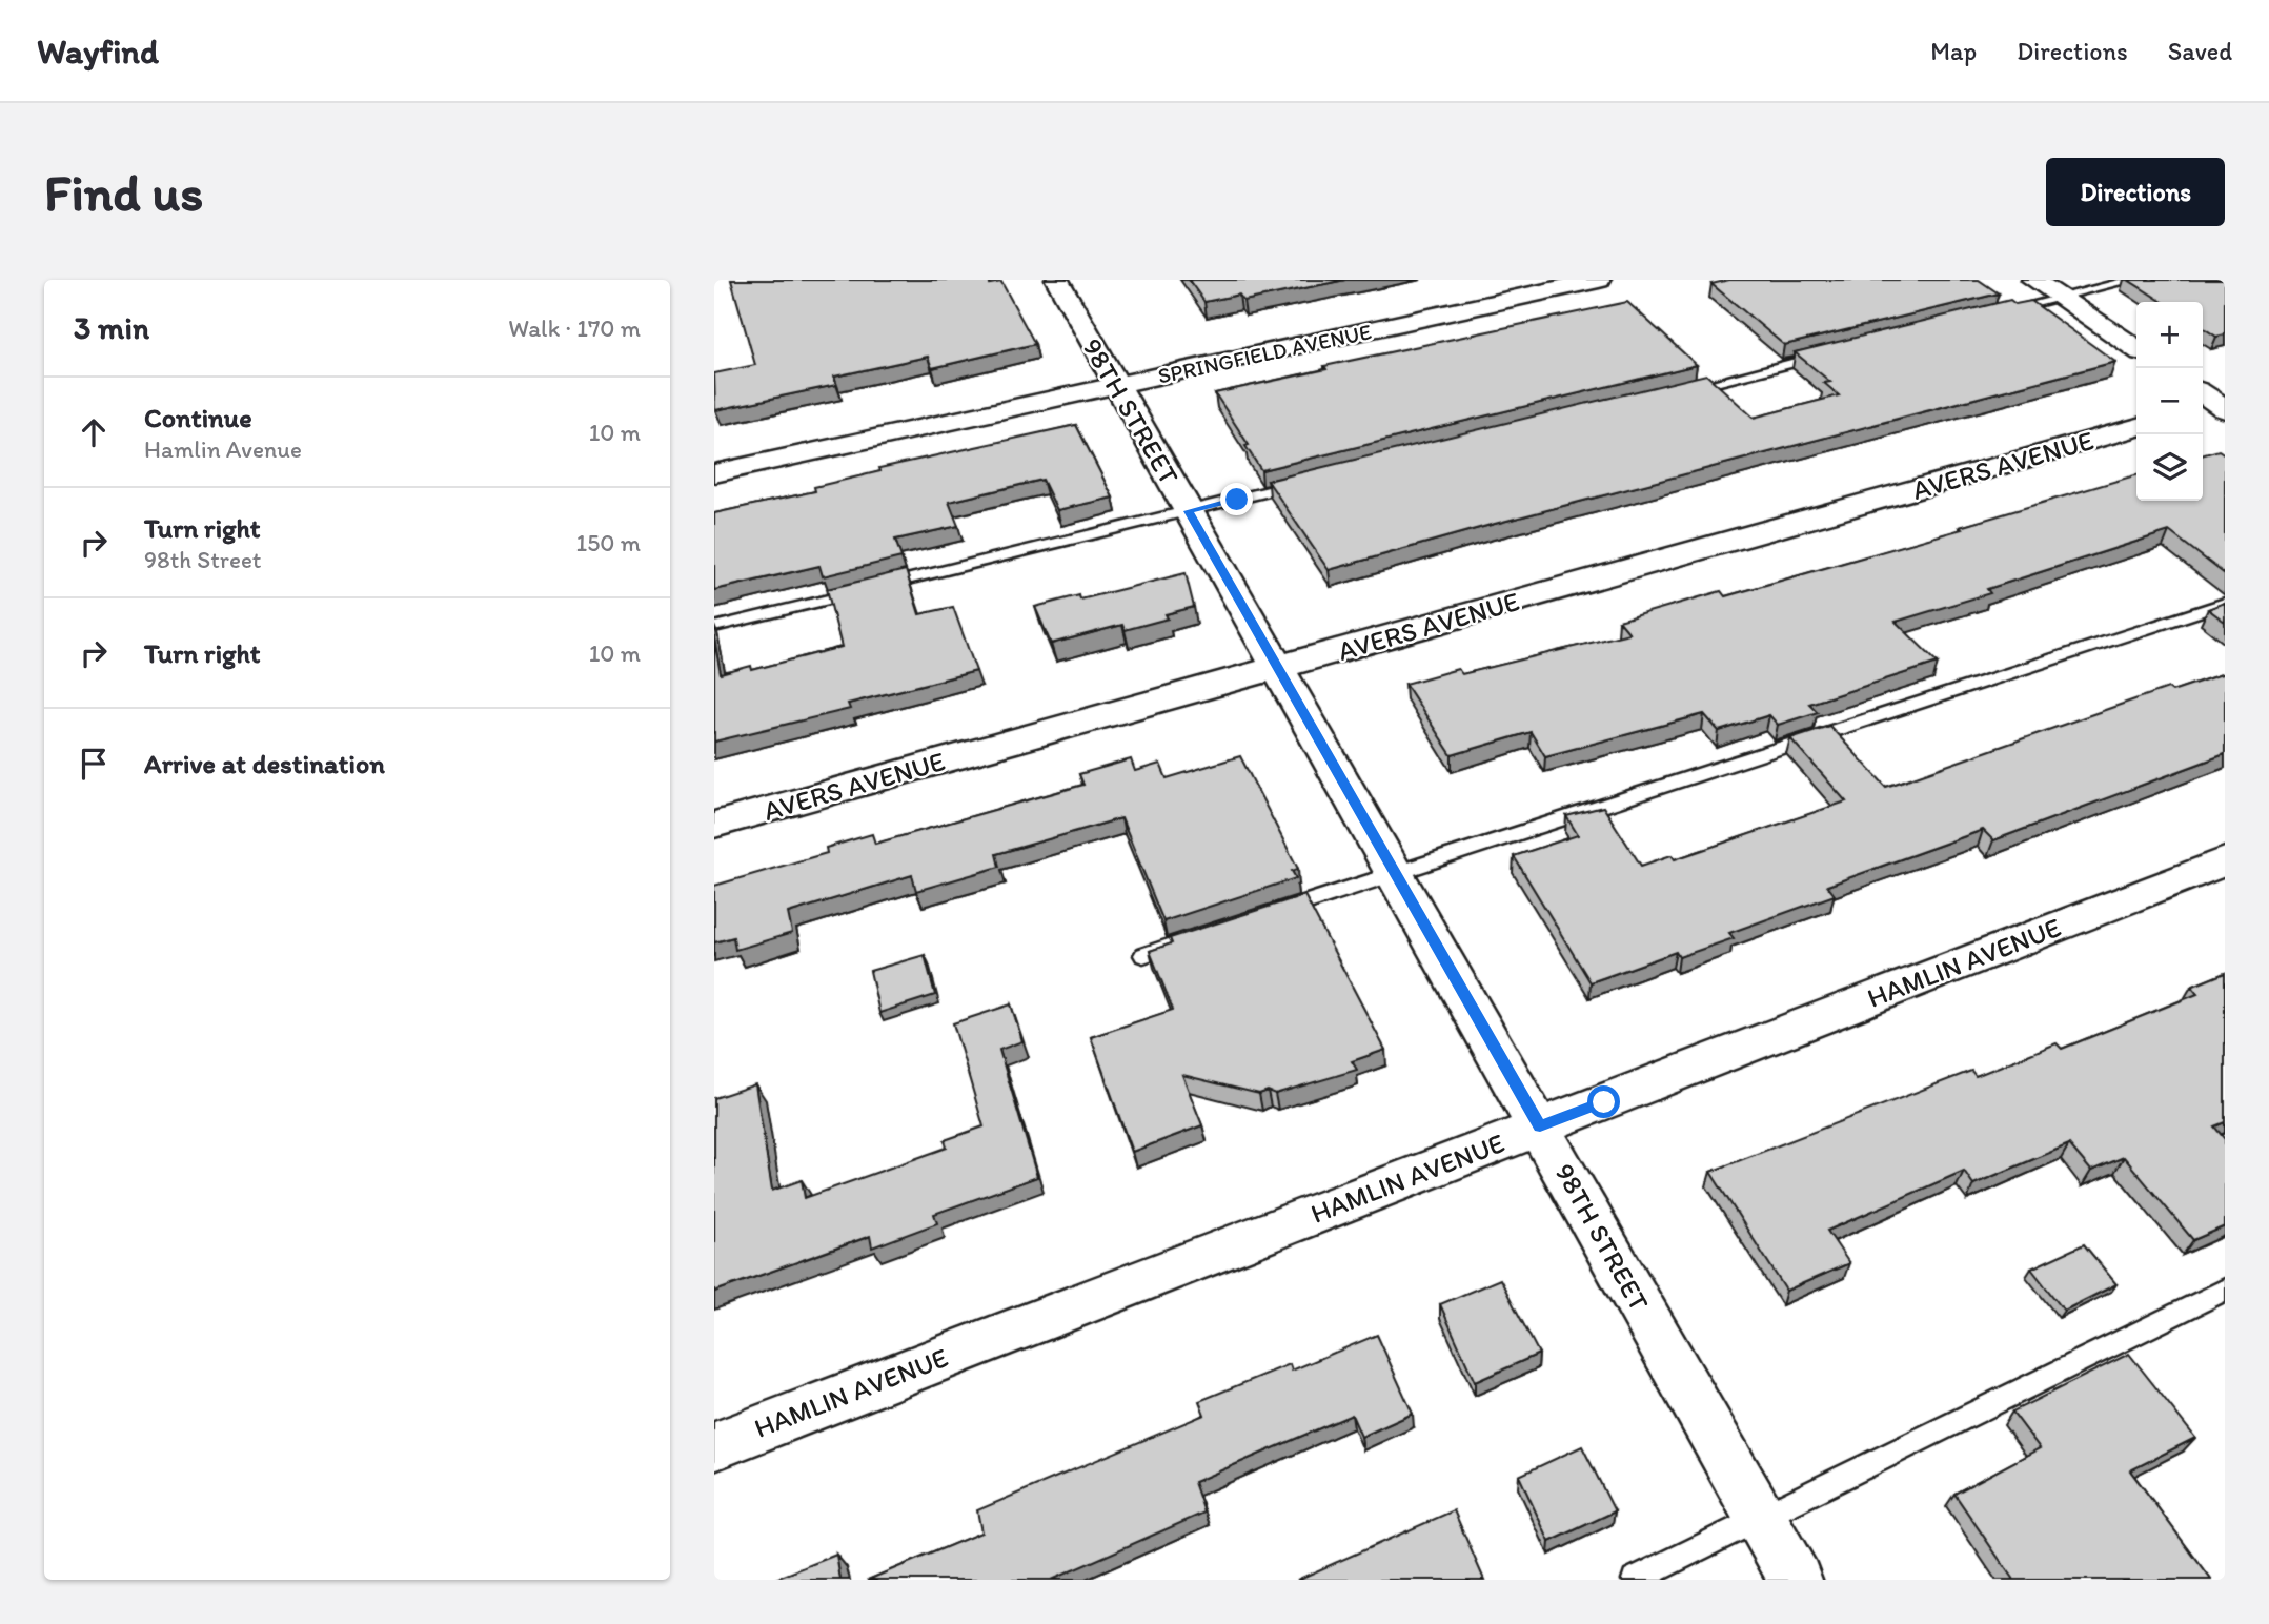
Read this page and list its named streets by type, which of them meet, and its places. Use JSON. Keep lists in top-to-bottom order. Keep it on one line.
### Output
{"streets":{"street":["SPRINGFIELD AVENUE","98TH STREET","AVERS AVENUE","HAMLIN AVENUE"]},"crossings":[["SPRINGFIELD AVENUE","98TH STREET"],["98TH STREET","AVERS AVENUE"],["98TH STREET","HAMLIN AVENUE"]],"page":{"header":"Wayfind","nav":["Map","Directions","Saved"],"buttons":"Directions","title":"Find us","heading":["3 min","Walk · 170 m"],"map_buttons":["+","−"],"list":[["Continue","Hamlin Avenue","10 m"],["Turn right","98th Street","150 m"],["Turn right","10 m"],"Arrive at destination"]}}
